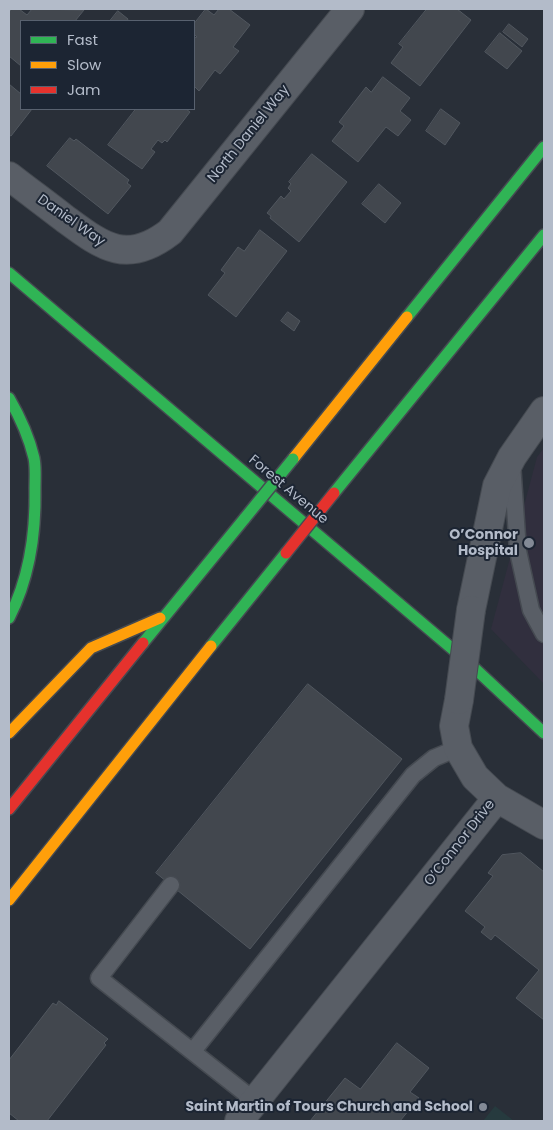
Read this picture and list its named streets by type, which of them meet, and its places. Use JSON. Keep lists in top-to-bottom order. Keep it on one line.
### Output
{"streets":{"main road":["Forest Avenue"],"street":["North Daniel Way","Daniel Way","O’Connor Drive"]},"crossings":[["North Daniel Way","Daniel Way"]],"places":["O’Connor Hospital","Saint Martin of Tours Church and School"],"legend":["Fast","Slow","Jam"]}
